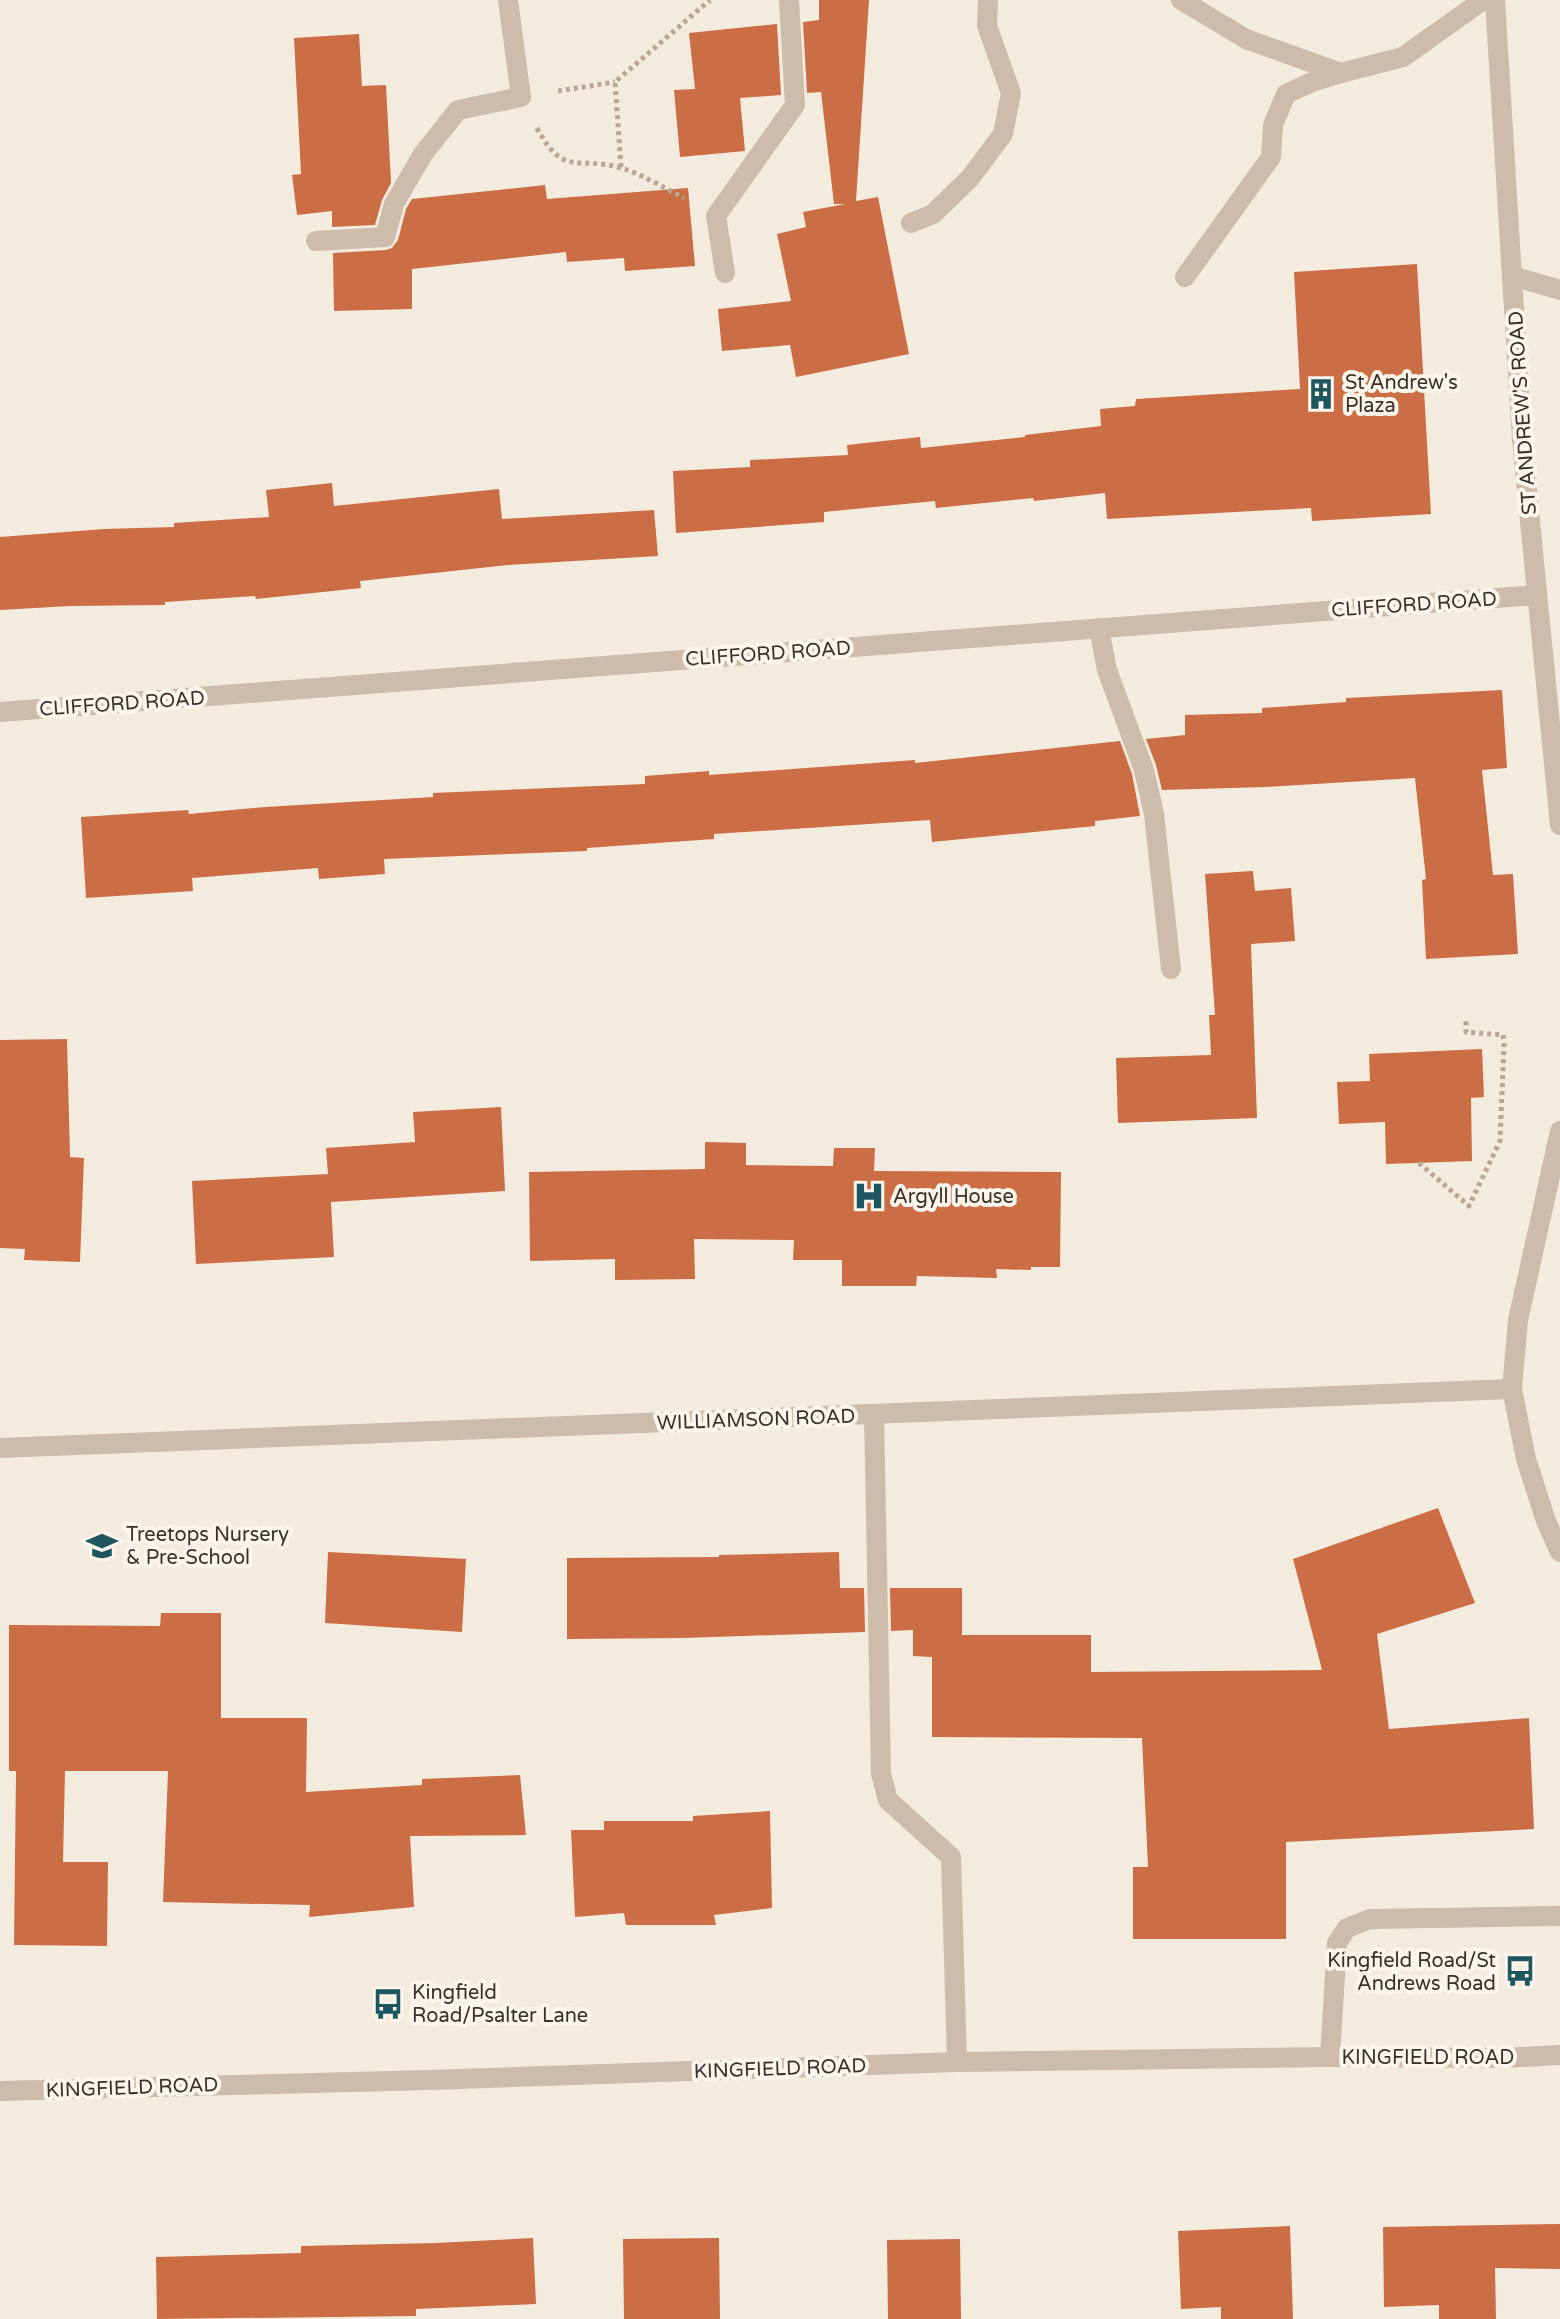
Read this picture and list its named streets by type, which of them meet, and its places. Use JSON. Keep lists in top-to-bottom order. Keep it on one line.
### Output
{"streets":{"street":["ST ANDREW'S ROAD","CLIFFORD ROAD","WILLIAMSON ROAD","KINGFIELD ROAD"]},"crossings":[["ST ANDREW'S ROAD","CLIFFORD ROAD"]],"places":{"building":["St Andrew's Plaza"],"hospital":["Argyll House"],"school or university":["Treetops Nursery & Pre-School"],"bus stop":["Kingfield Road/St Andrews Road","Kingfield Road/Psalter Lane"]}}
